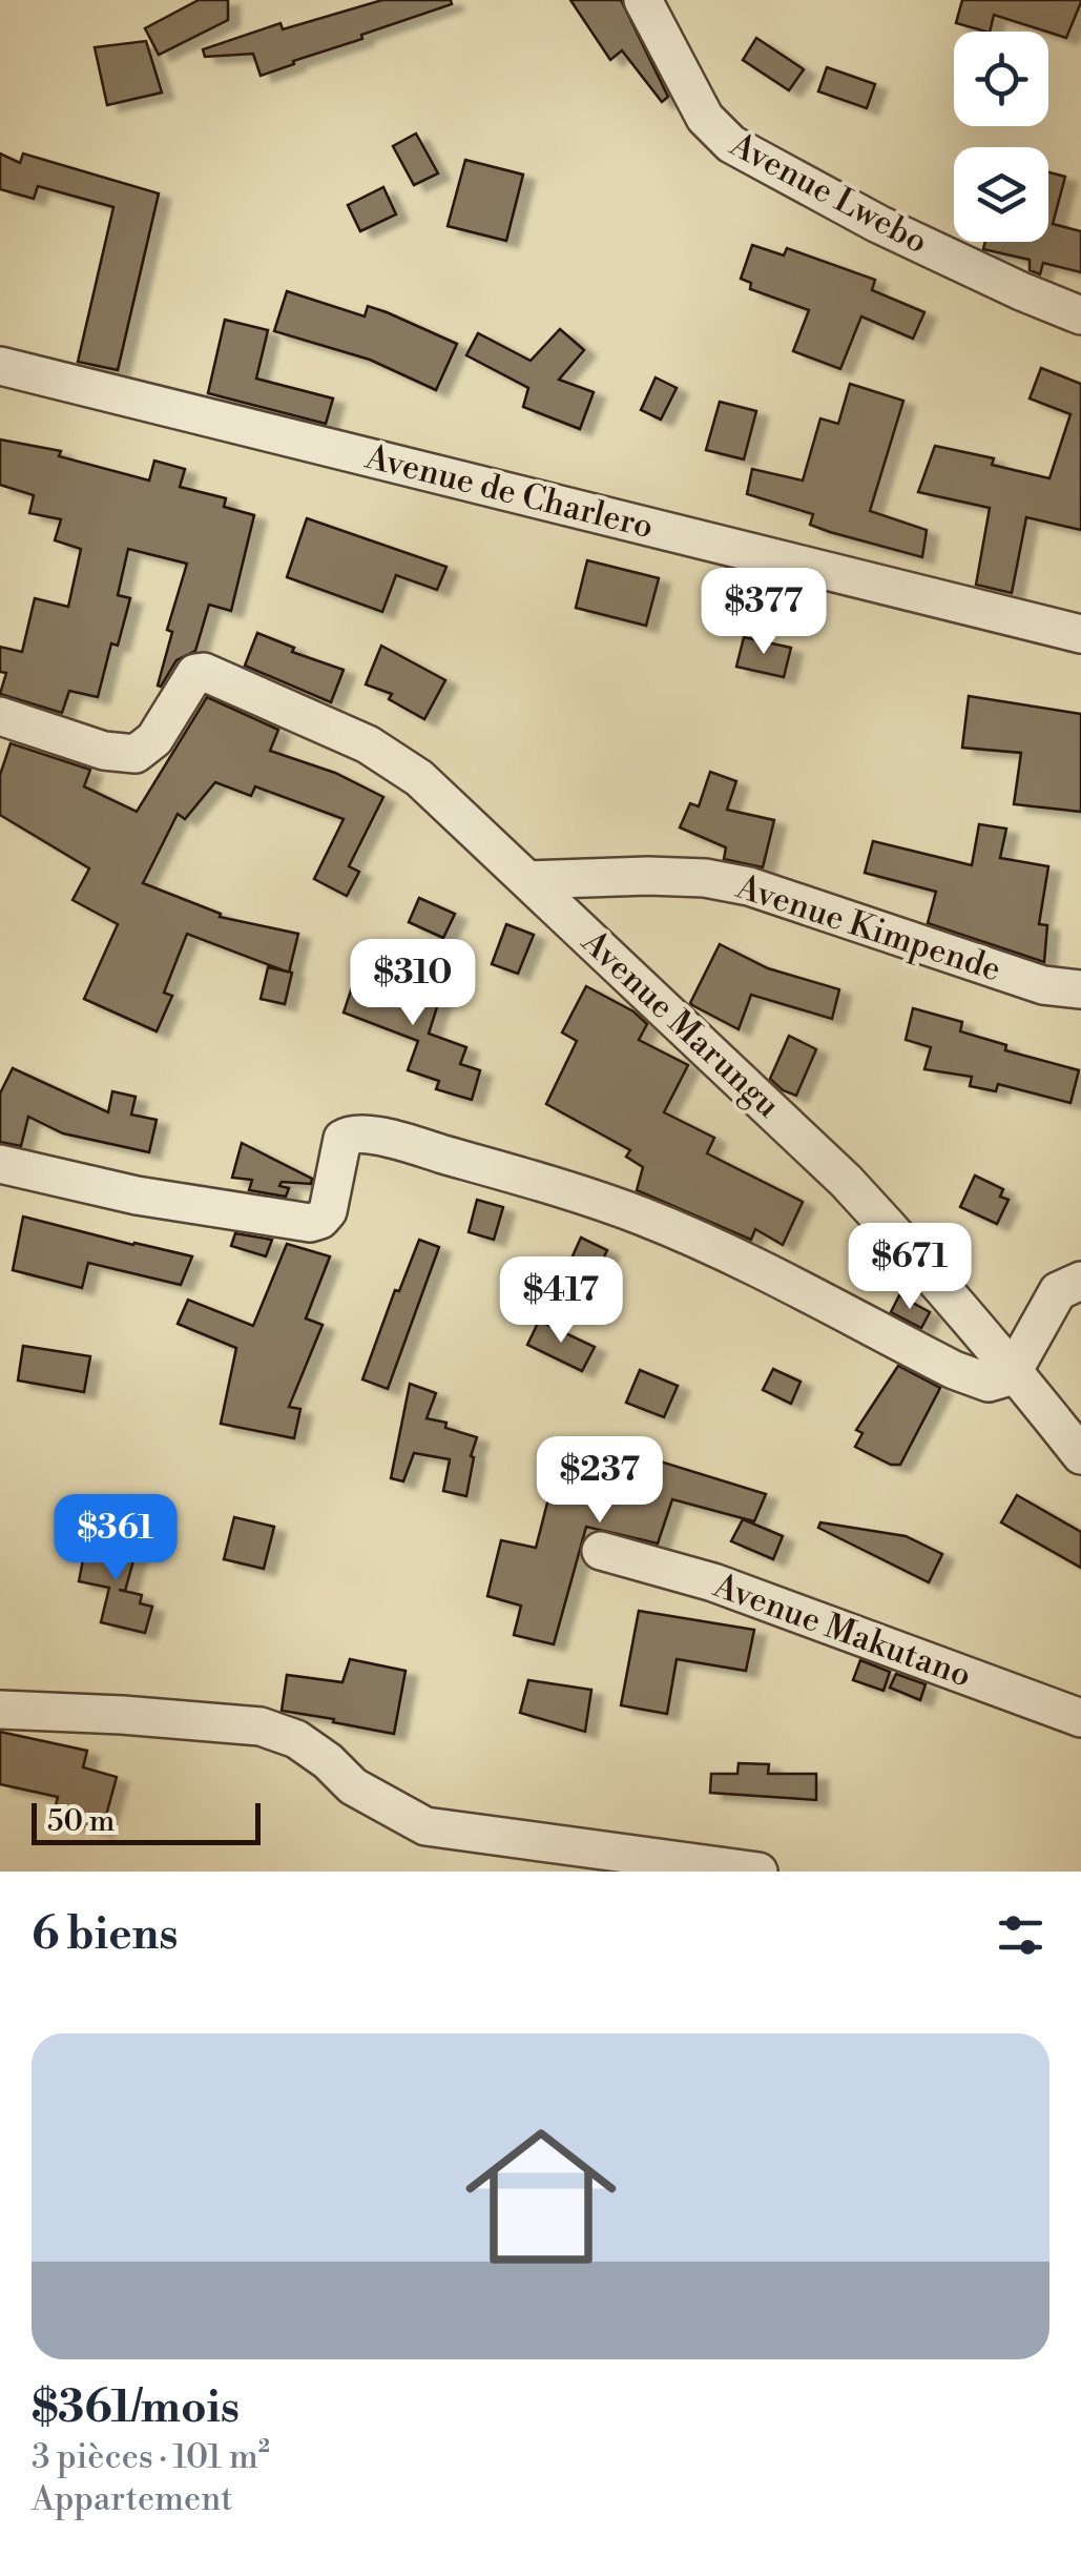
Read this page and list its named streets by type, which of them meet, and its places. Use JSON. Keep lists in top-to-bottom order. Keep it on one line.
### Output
{"streets":{"street":["Avenue Lwebo","Avenue de Charlero","Avenue Kimpende","Avenue Marungu","Avenue Makutano"]},"crossings":[["Avenue Kimpende","Avenue Marungu"]],"scale_bar":"50 m","page":{"price":["$377","$310","$671","$417","$237","$361"],"scale":"50 m","heading":"6 biens","list":[{"name":"$361/mois","note":"3 pièces · 101 m² · Appartement"}]}}
